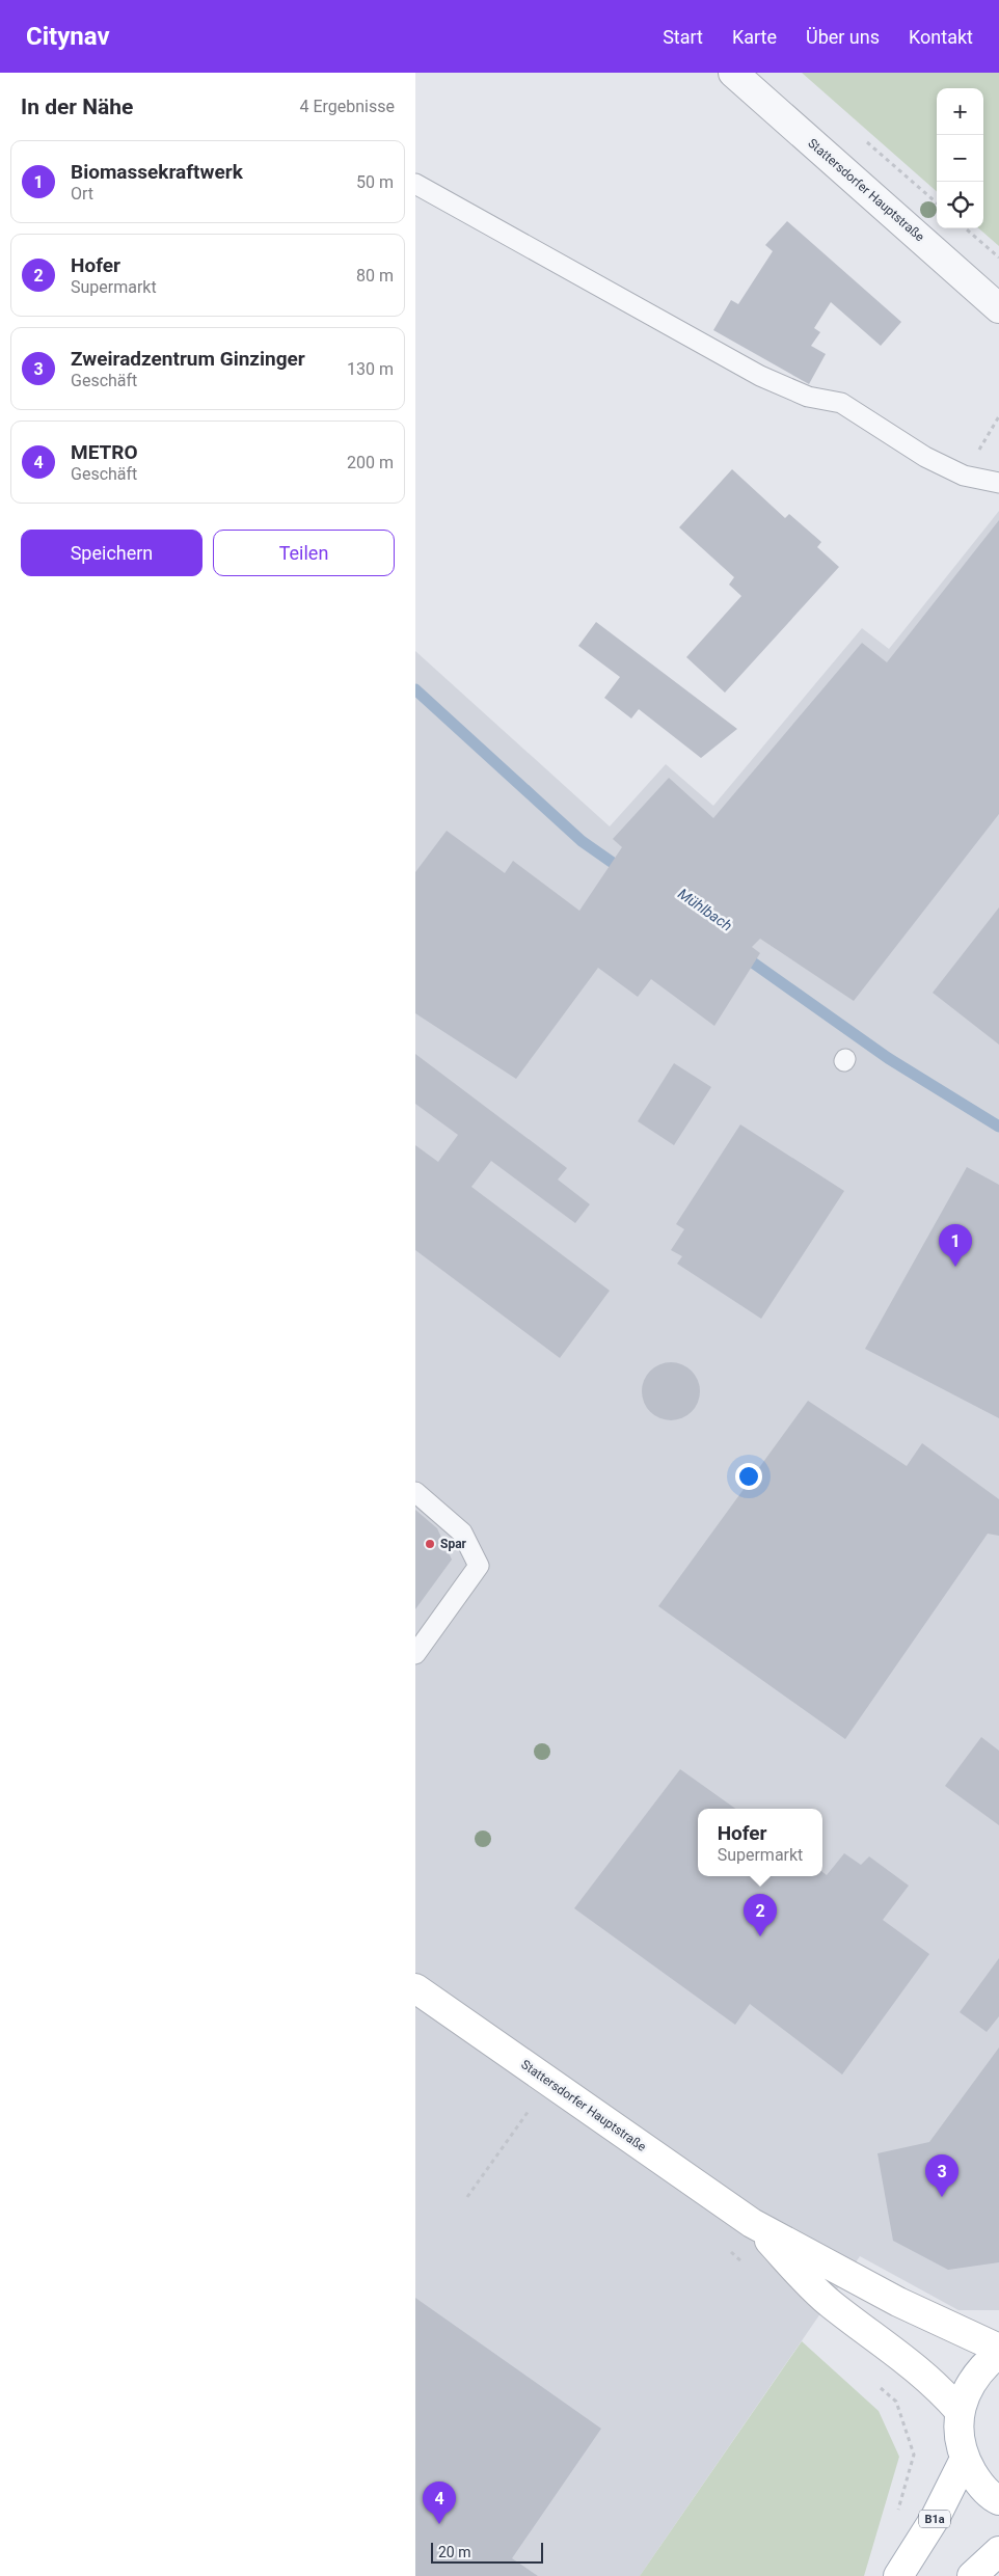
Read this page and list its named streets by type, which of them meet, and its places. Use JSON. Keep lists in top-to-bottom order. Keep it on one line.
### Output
{"streets":{"main road":["Stattersdorfer Hauptstraße","B1a"]},"water":["Mühlbach"],"places":["Spar"],"scale_bar":"20 m","page":{"header":"Citynav","nav":["Start","Karte","Über uns","Kontakt"],"heading":["In der Nähe","4 Ergebnisse"],"map_buttons":["+","−"],"list":[{"mark":"1","name":"Biomassekraftwerk","note":"Ort","value":"50 m"},{"mark":"2","name":"Hofer","note":"Supermarkt","value":"80 m"},{"mark":"3","name":"Zweiradzentrum Ginzinger","note":"Geschäft","value":"130 m"},{"mark":"4","name":"METRO","note":"Geschäft","value":"200 m"}],"buttons":["Speichern","Teilen"],"pins":["1","2","3","4"],"popup":["Hofer","Supermarkt"],"scale":"20 m"}}
